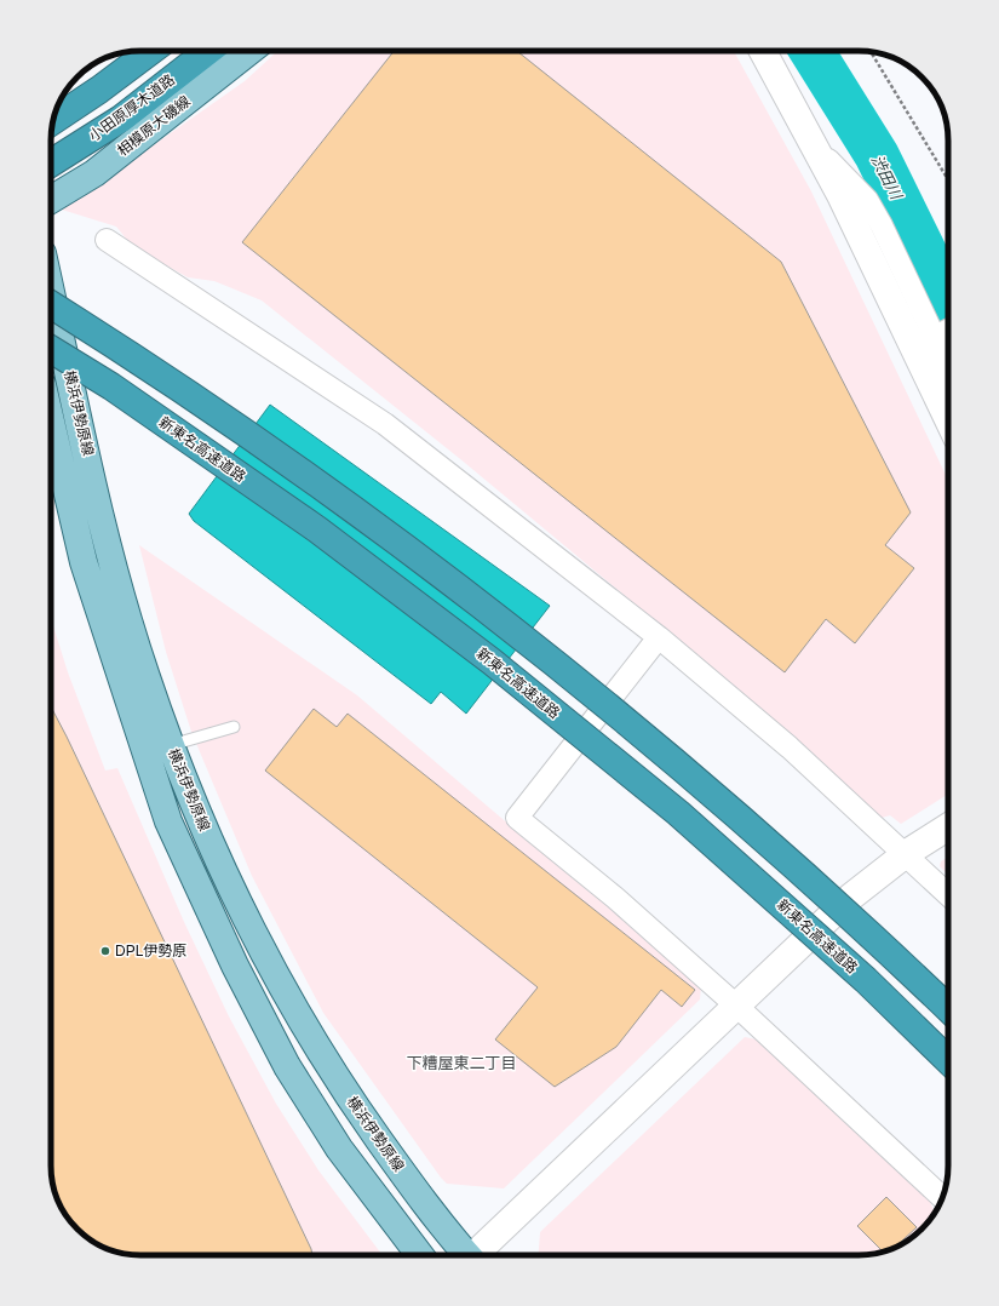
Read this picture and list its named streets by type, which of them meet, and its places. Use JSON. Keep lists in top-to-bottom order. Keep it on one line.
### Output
{"streets":{"highway":["小田原厚木道路","新東名高速道路"],"main road":["相模原大磯線","横浜伊勢原線"]},"districts":["下糟屋東二丁目"],"water":["渋田川"],"places":["DPL伊勢原"]}
